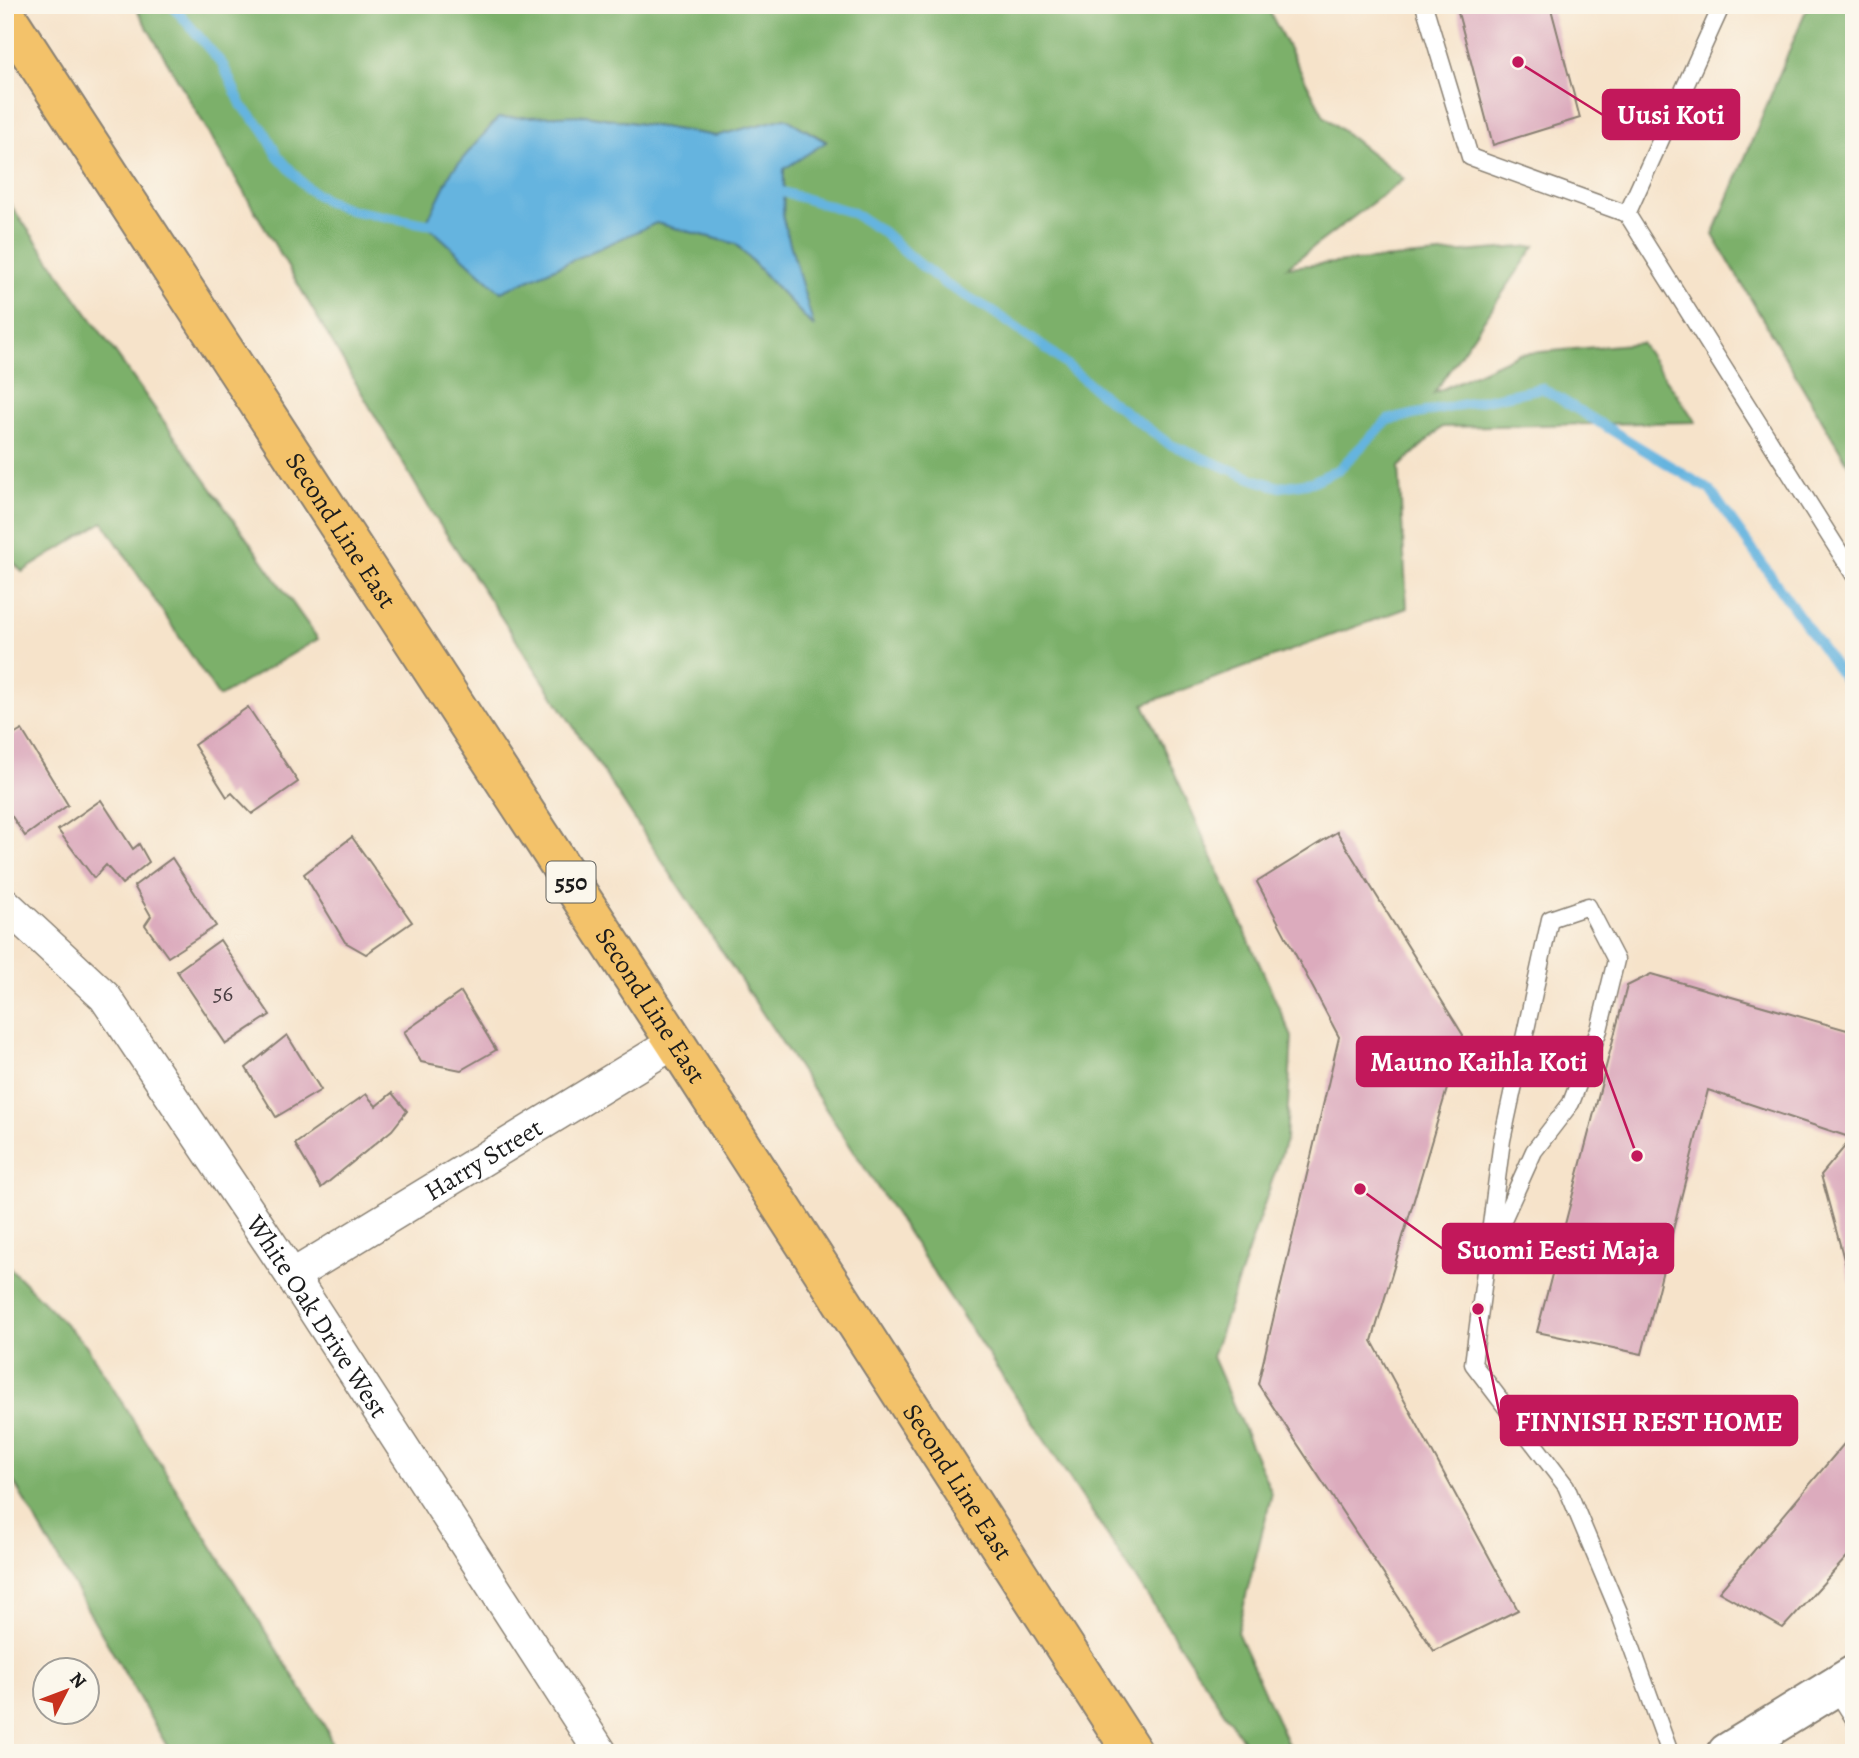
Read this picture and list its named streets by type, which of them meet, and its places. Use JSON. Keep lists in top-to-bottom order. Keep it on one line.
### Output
{"streets":{"highway":["Second Line East","550"],"street":["Harry Street","White Oak Drive West"]},"crossings":[["Second Line East","Harry Street"],["Harry Street","White Oak Drive West"]],"places":["Uusi Koti","Mauno Kaihla Koti","Suomi Eesti Maja","FINNISH REST HOME"],"house_numbers":["56"],"north":"top right"}
